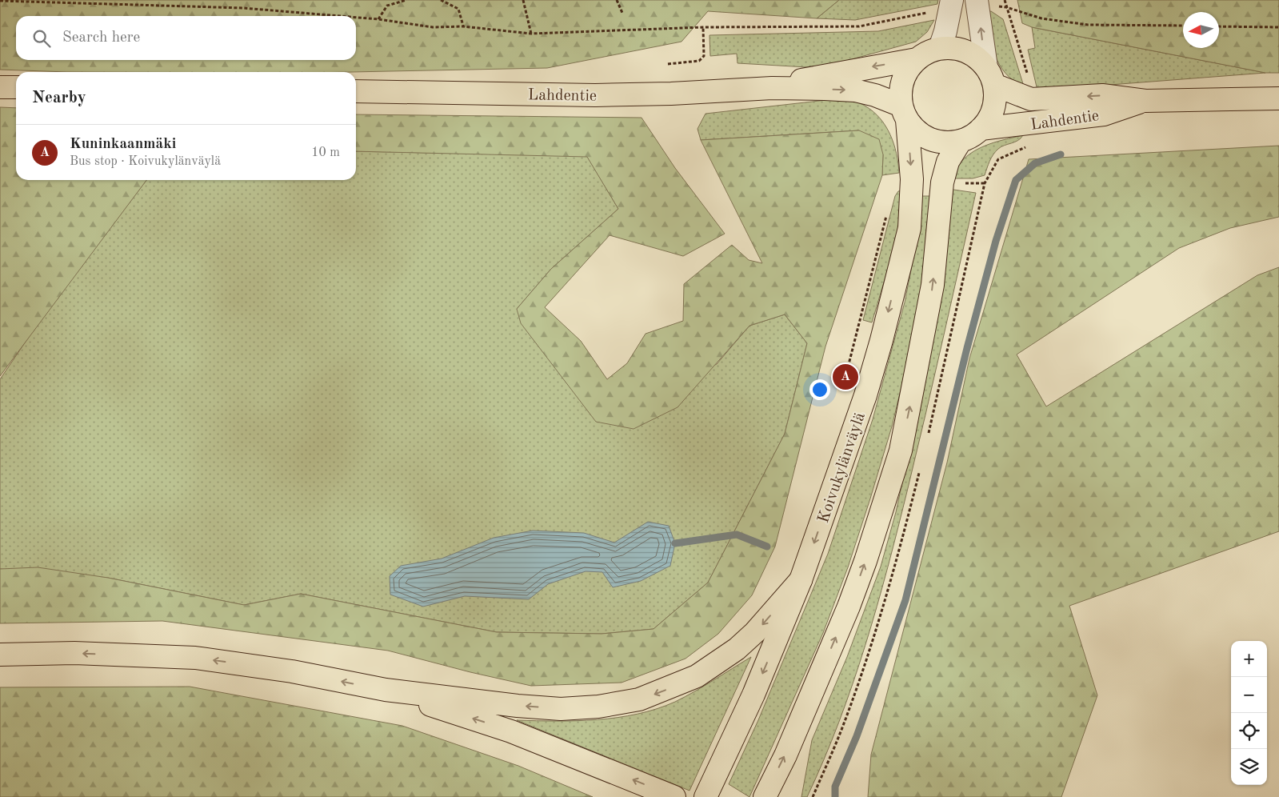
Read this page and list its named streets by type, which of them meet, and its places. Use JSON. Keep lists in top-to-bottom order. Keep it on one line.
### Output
{"streets":{"main road":["Lahdentie","Koivukylänväylä"]},"crossings":[["Lahdentie","Koivukylänväylä"]],"north":"left","page":{"search":"Search here","heading":"Nearby","list":[{"mark":"A","name":"Kuninkaanmäki","note":"Bus stop · Koivukylänväylä","value":"10 m"}],"pins":"A","map_buttons":["+","−"]}}
